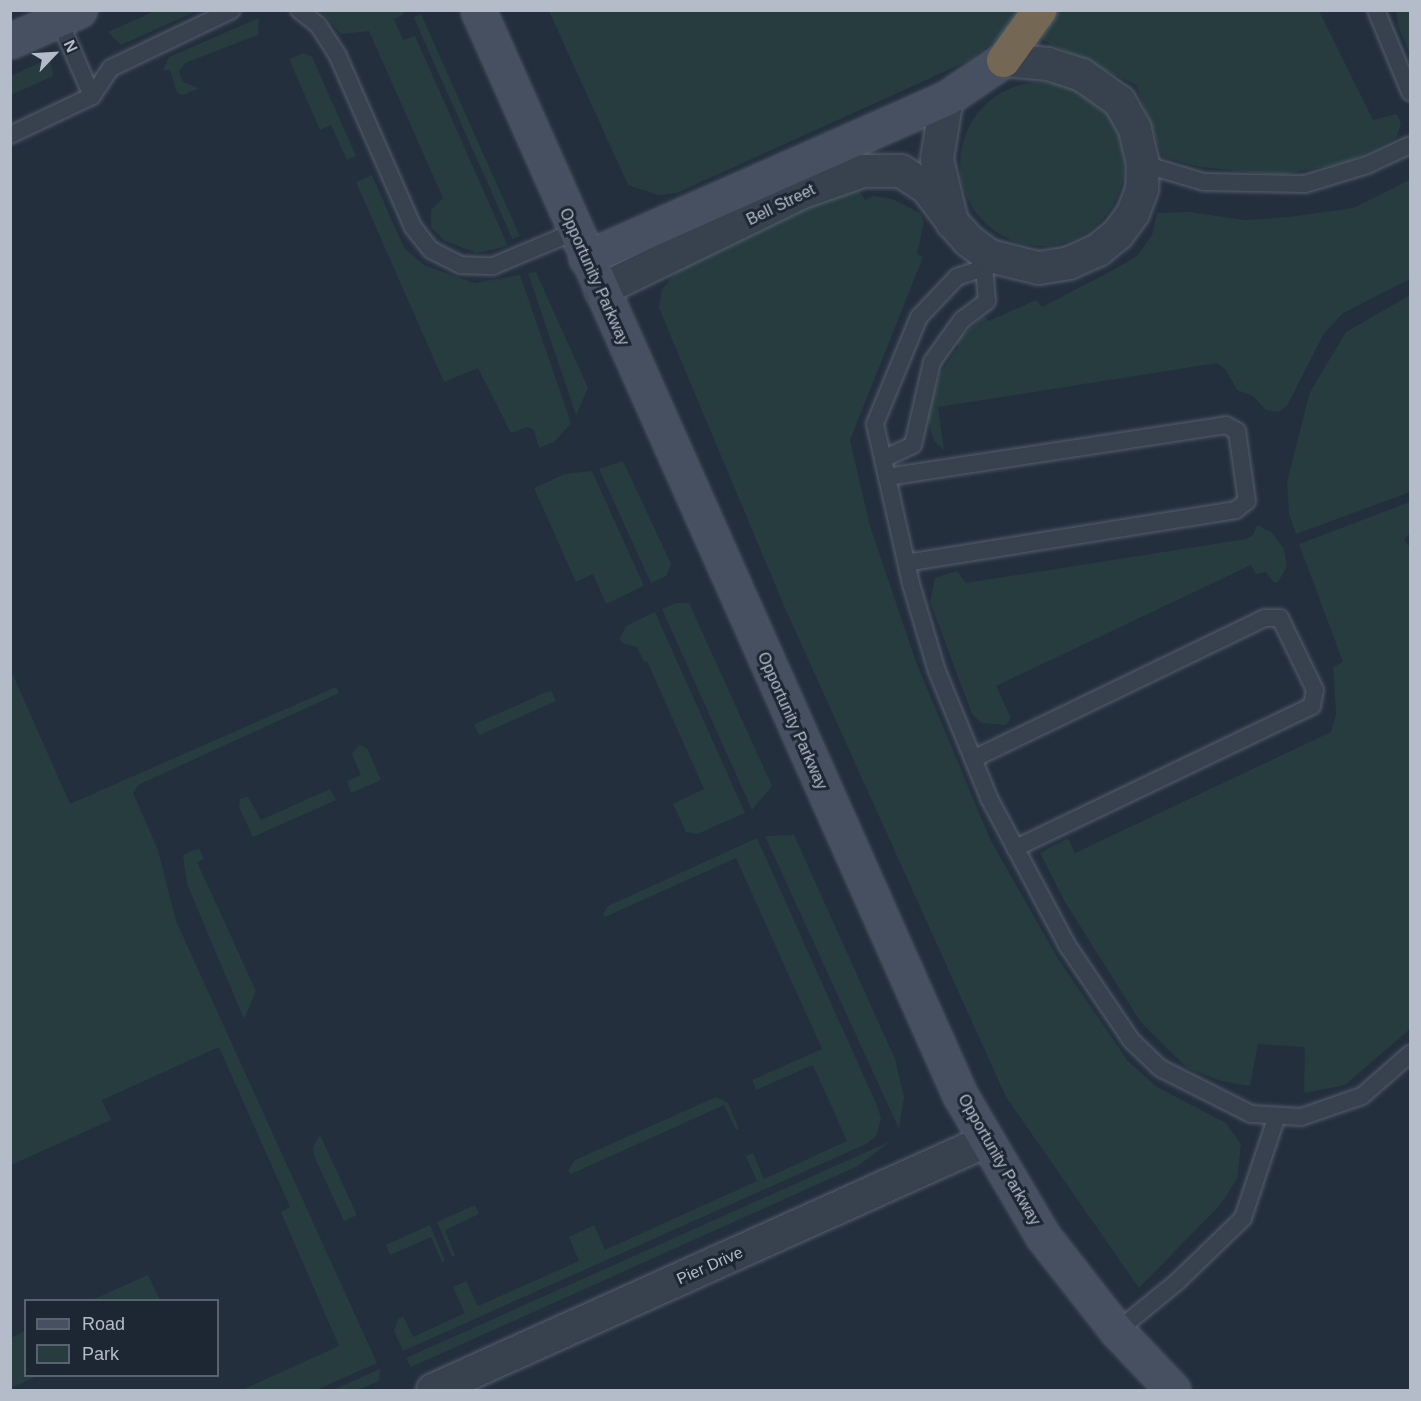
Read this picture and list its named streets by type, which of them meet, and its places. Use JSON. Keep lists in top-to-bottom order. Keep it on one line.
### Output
{"streets":{"main road":["Bell Street","Opportunity Parkway"],"street":["Pier Drive"]},"crossings":[["Bell Street","Opportunity Parkway"],["Opportunity Parkway","Pier Drive"]],"legend":["Road","Park"],"north":"top right"}
